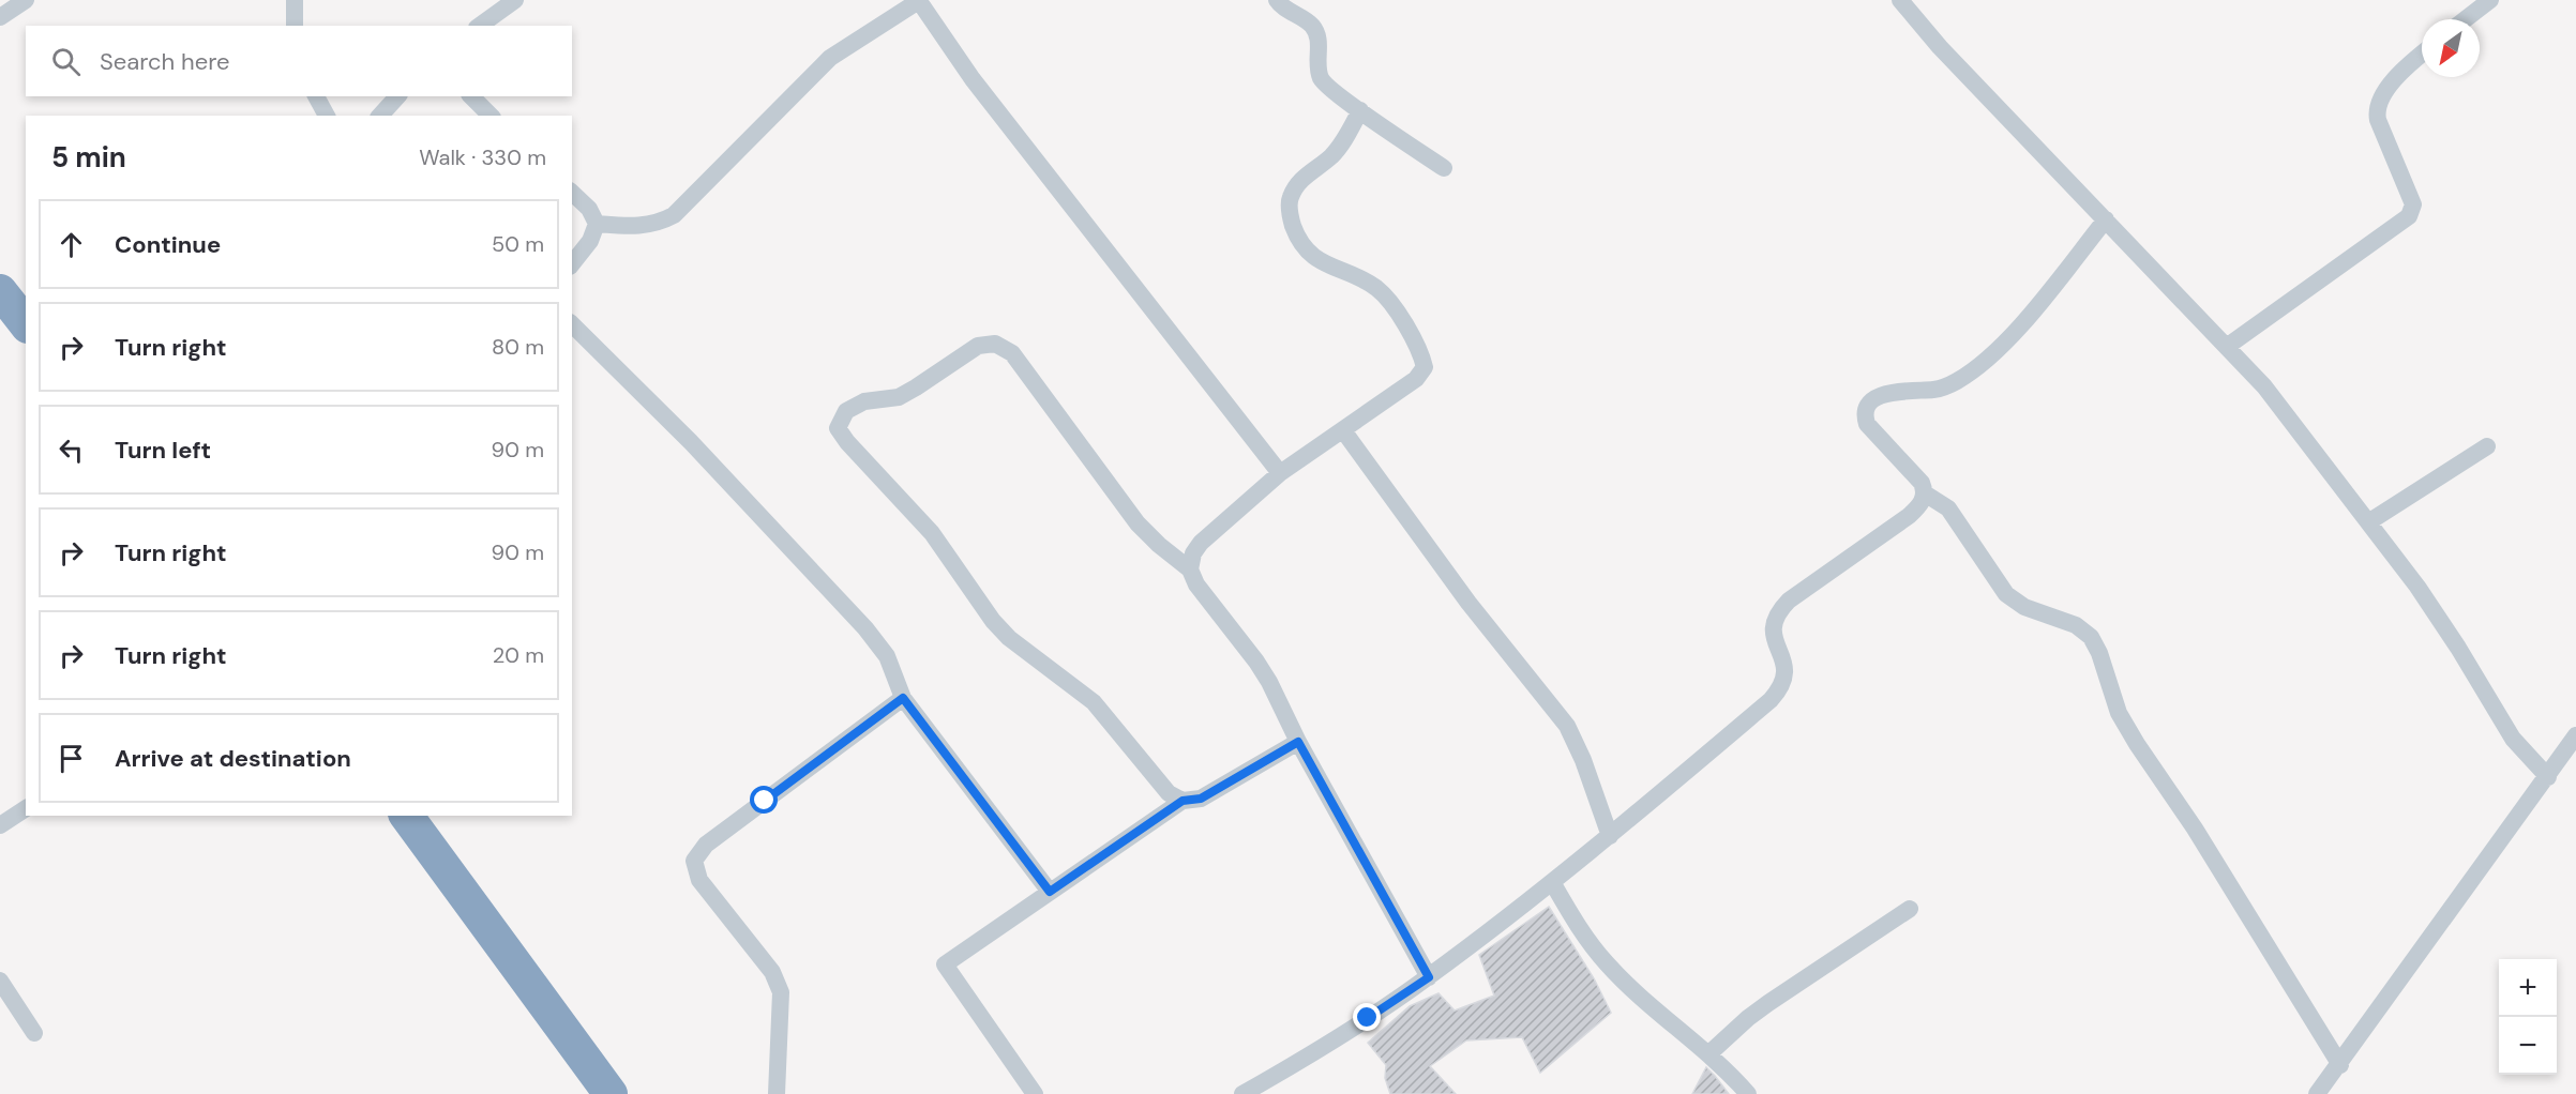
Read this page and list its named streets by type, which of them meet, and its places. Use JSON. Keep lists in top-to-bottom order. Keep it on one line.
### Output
{"north":"bottom left","page":{"search":"Search here","heading":["5 min","Walk · 330 m"],"list":[["Continue","50 m"],["Turn right","80 m"],["Turn left","90 m"],["Turn right","90 m"],["Turn right","20 m"],"Arrive at destination"],"map_buttons":["+","−"]}}
